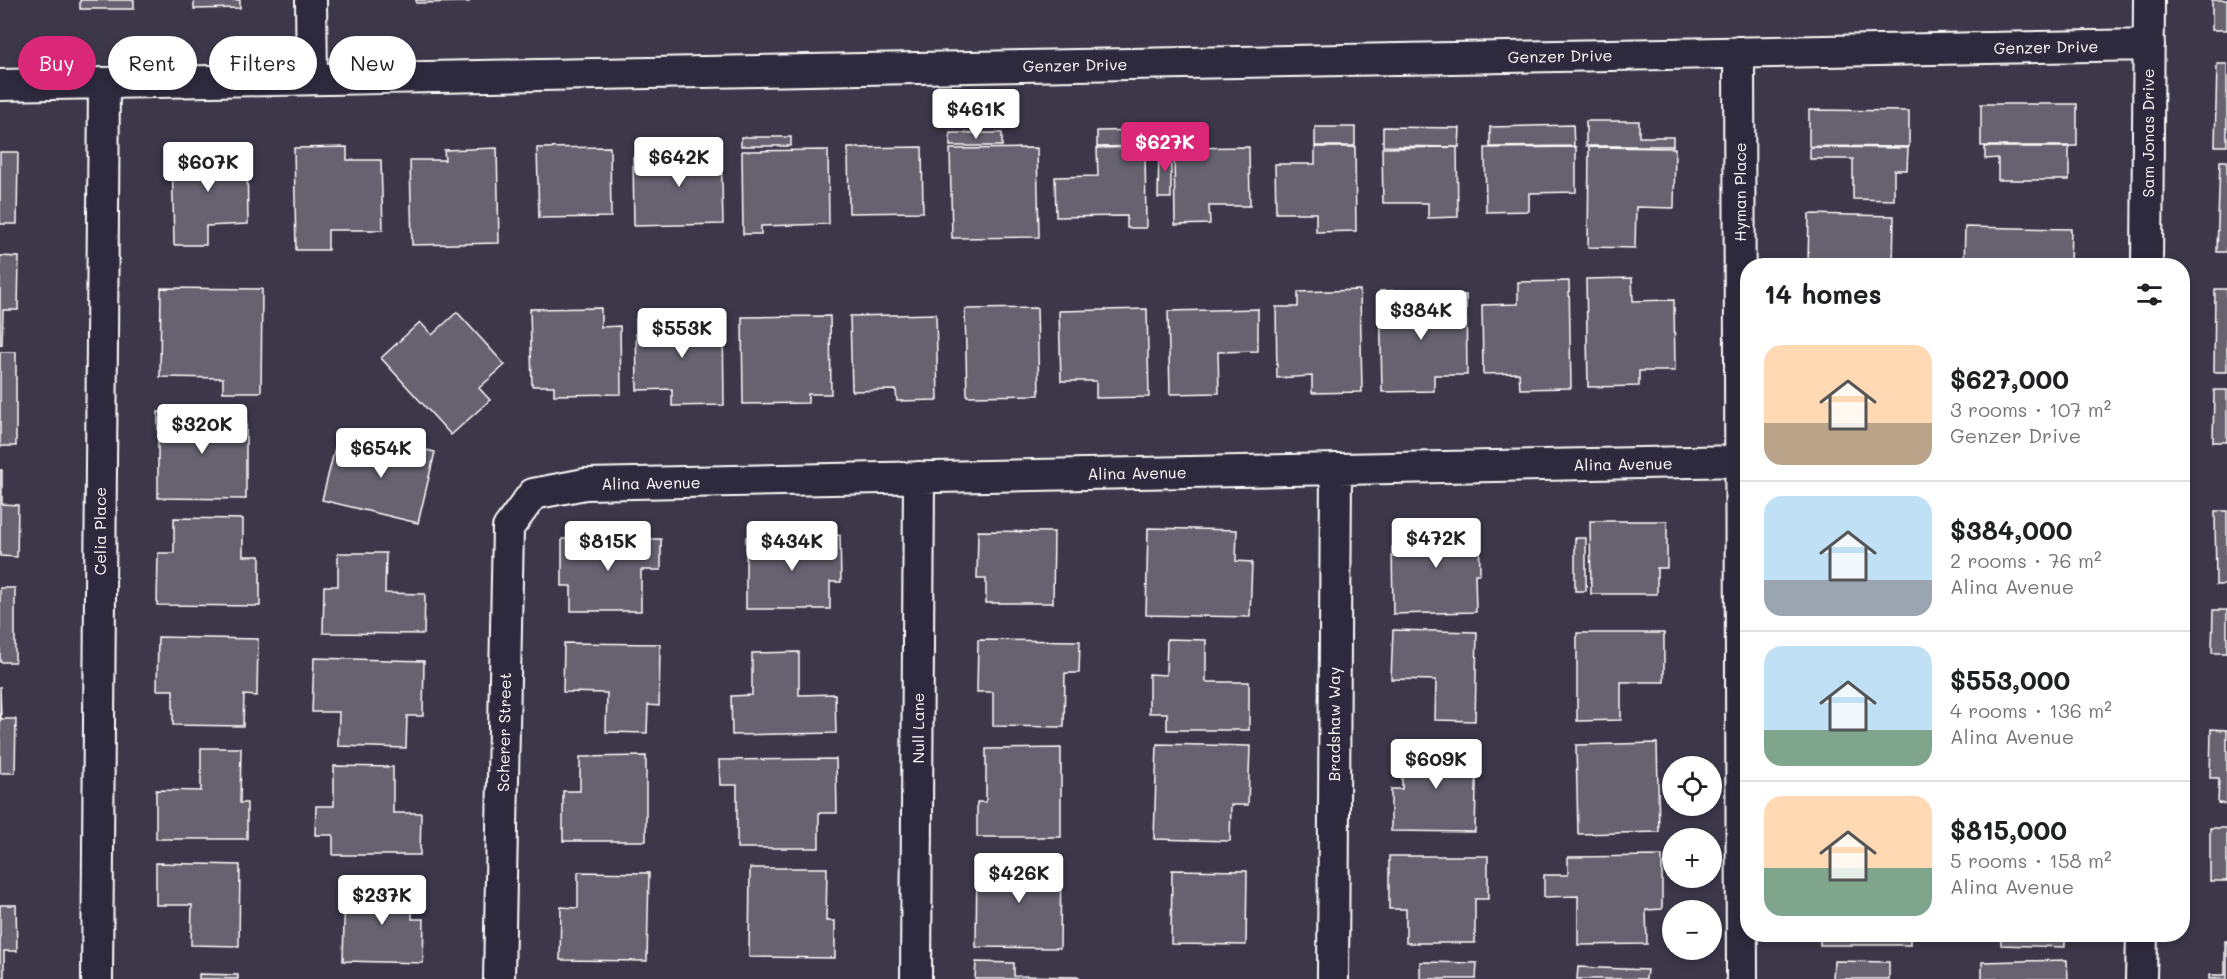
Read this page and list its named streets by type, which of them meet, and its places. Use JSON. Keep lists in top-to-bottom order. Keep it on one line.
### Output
{"streets":{"street":["Genzer Drive","Sam Jonas Drive","Hyman Place","Alina Avenue","Celia Place","Bradshaw Way","Null Lane","Scherer Street"]},"crossings":[["Genzer Drive","Sam Jonas Drive"],["Genzer Drive","Hyman Place"],["Genzer Drive","Celia Place"],["Alina Avenue","Bradshaw Way"],["Alina Avenue","Null Lane"],["Alina Avenue","Scherer Street"]],"page":{"chip":["Buy","Rent","Filters","New"],"price":["$461K","$627K","$642K","$607K","$384K","$553K","$320K","$654K","$472K","$815K","$434K","$609K","$426K","$237K"],"heading":"14 homes","list":[{"name":"$627,000","note":"3 rooms · 107 m² · Genzer Drive"},{"name":"$384,000","note":"2 rooms · 76 m² · Alina Avenue"},{"name":"$553,000","note":"4 rooms · 136 m² · Alina Avenue"},{"name":"$815,000","note":"5 rooms · 158 m² · Alina Avenue"}],"map_buttons":["+","−"]}}
